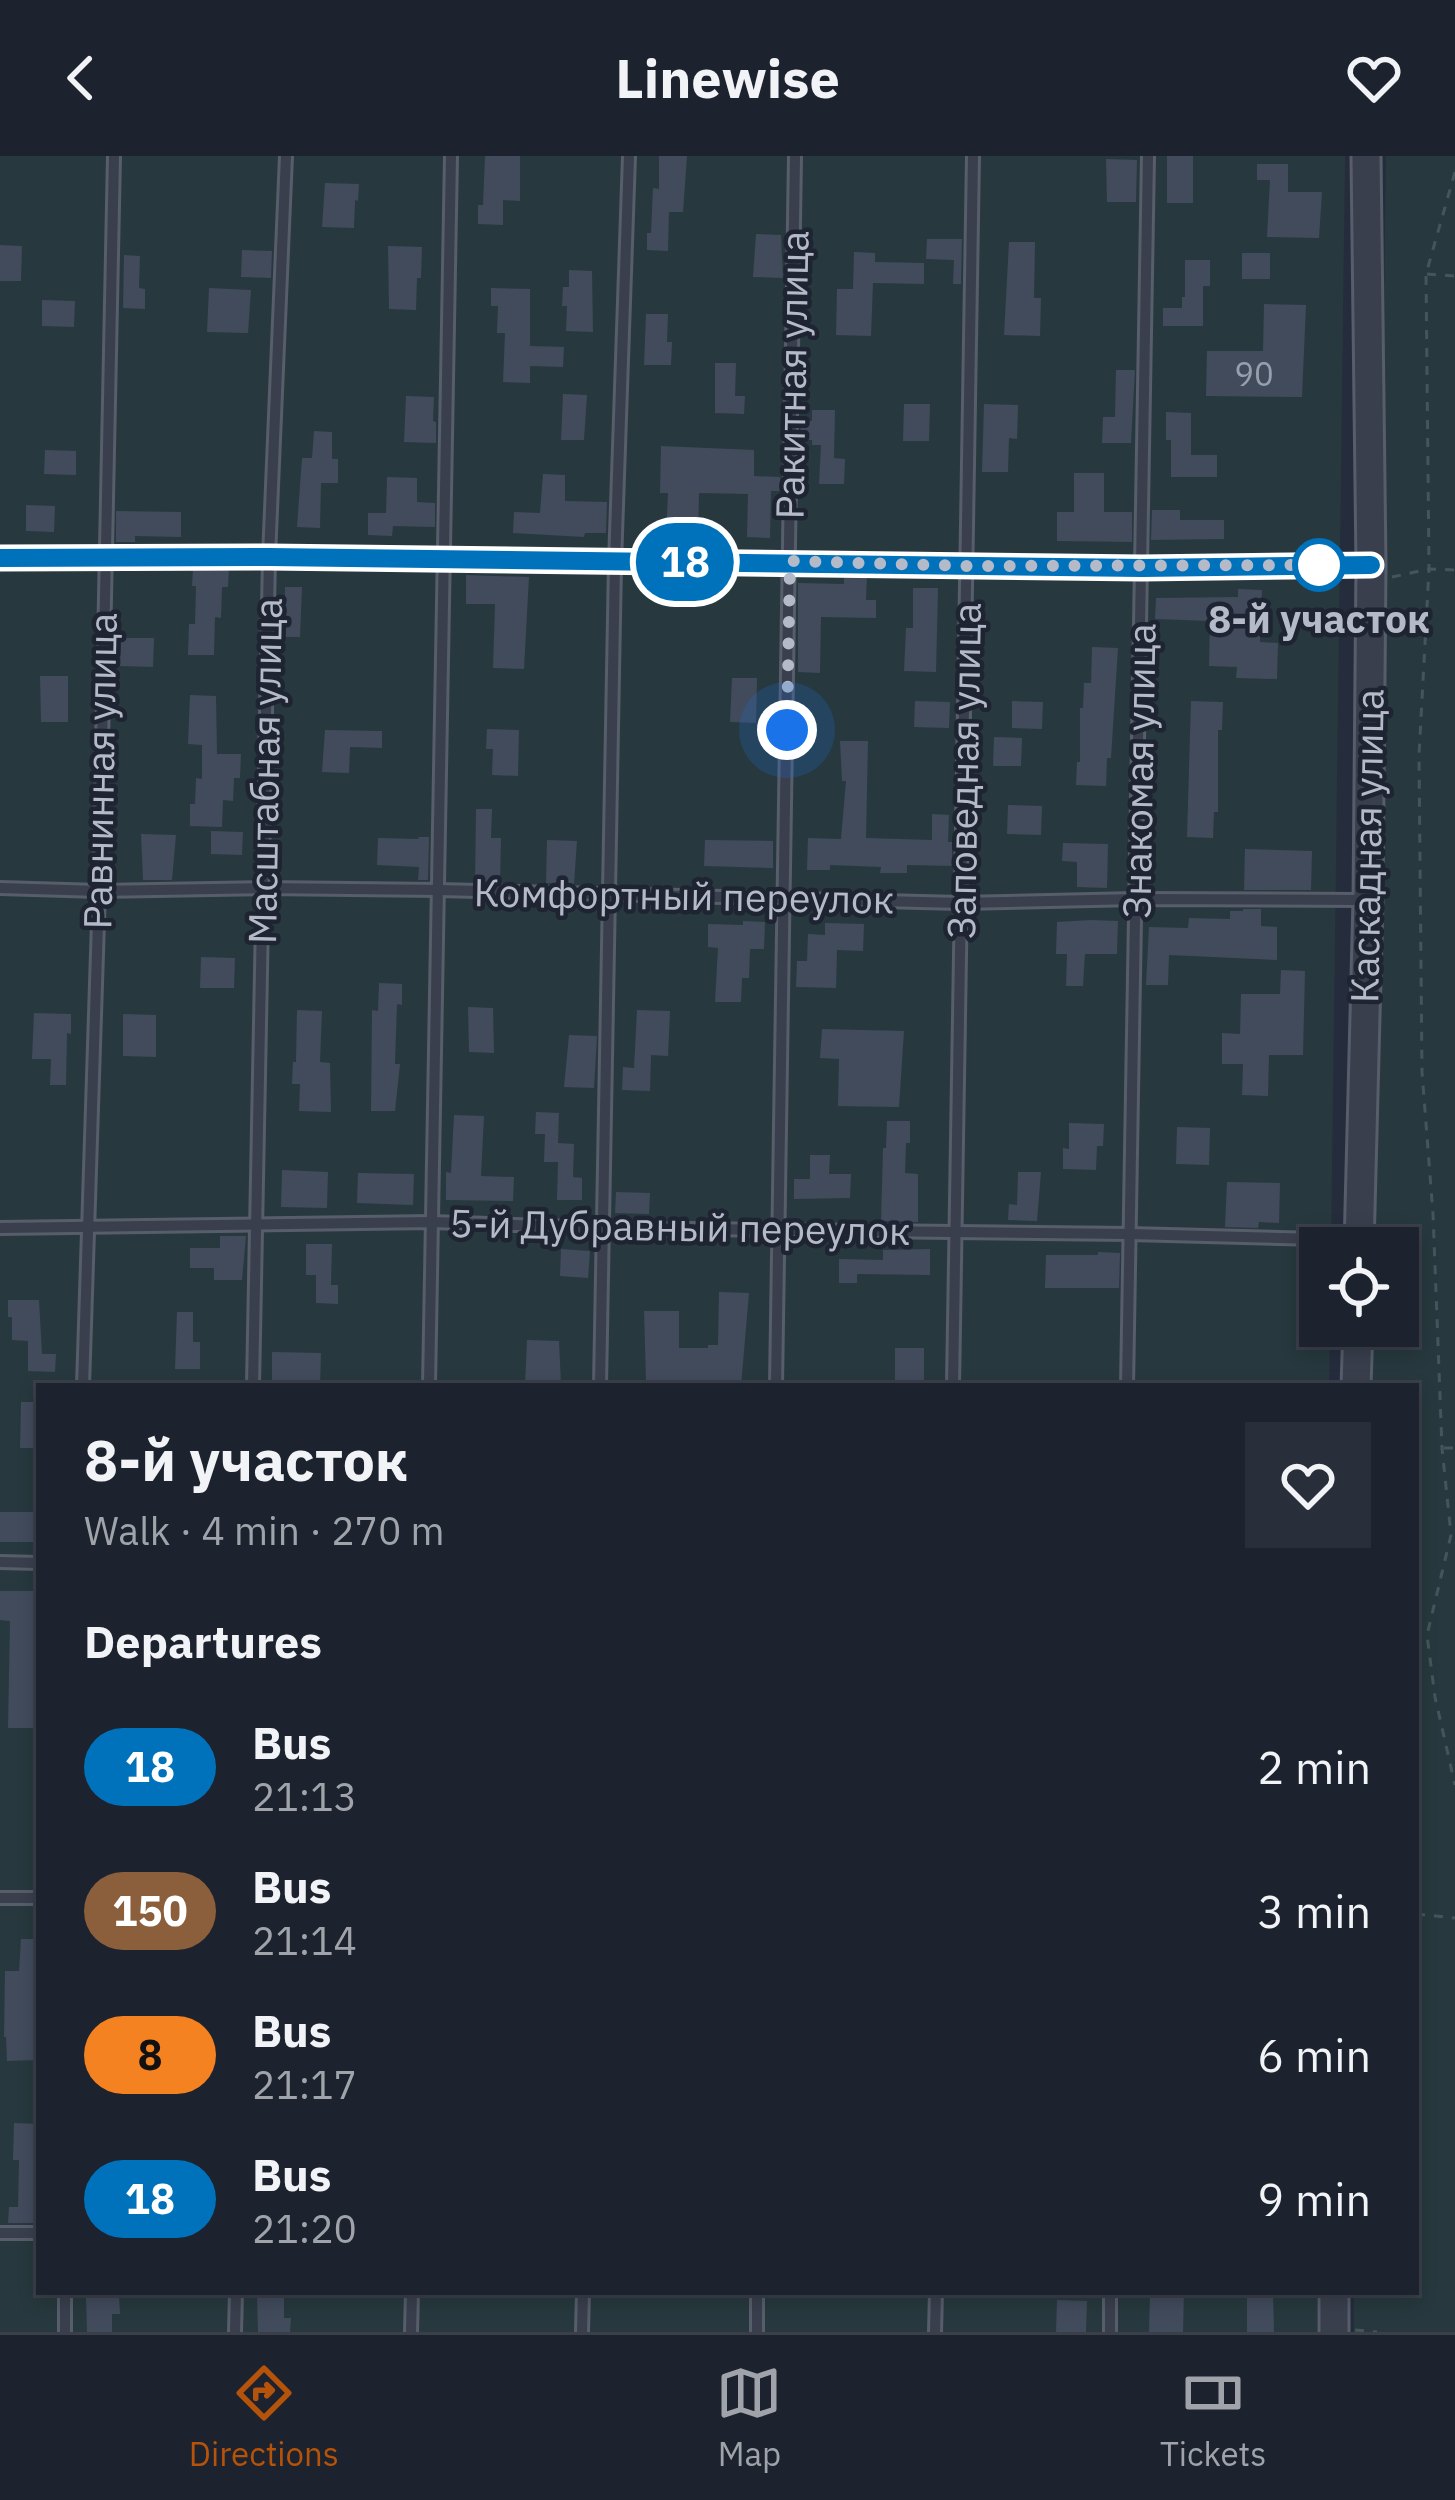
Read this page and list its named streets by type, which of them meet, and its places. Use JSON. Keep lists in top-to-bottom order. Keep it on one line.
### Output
{"streets":{"street":["Каскадная улица"],"lane":["Ракитная улица","Равнинная улица","Масштабная улица","Заповедная улица","Знакомая улица","Комфортный переулок","5-й Дубравный переулок"]},"crossings":[["Ракитная улица","Комфортный переулок"],["Ракитная улица","5-й Дубравный переулок"],["Равнинная улица","Комфортный переулок"],["Равнинная улица","5-й Дубравный переулок"],["Масштабная улица","Комфортный переулок"],["Масштабная улица","5-й Дубравный переулок"],["Заповедная улица","Комфортный переулок"],["Заповедная улица","5-й Дубравный переулок"],["Знакомая улица","Комфортный переулок"],["Знакомая улица","5-й Дубравный переулок"],["Каскадная улица","Комфортный переулок"]],"places":["8-й участок"],"lines":["bus line 18"],"house_numbers":["90"],"page":{"header":"Linewise","on_map":"18","heading":[["8-й участок","Walk · 4 min · 270 m"],"Departures"],"list":[{"mark":"18","name":"Bus","note":"21:13","value":"2 min"},{"mark":"150","name":"Bus","note":"21:14","value":"3 min"},{"mark":"8","name":"Bus","note":"21:17","value":"6 min"},{"mark":"18","name":"Bus","note":"21:20","value":"9 min"}],"tabs":["Directions","Map","Tickets"]}}
